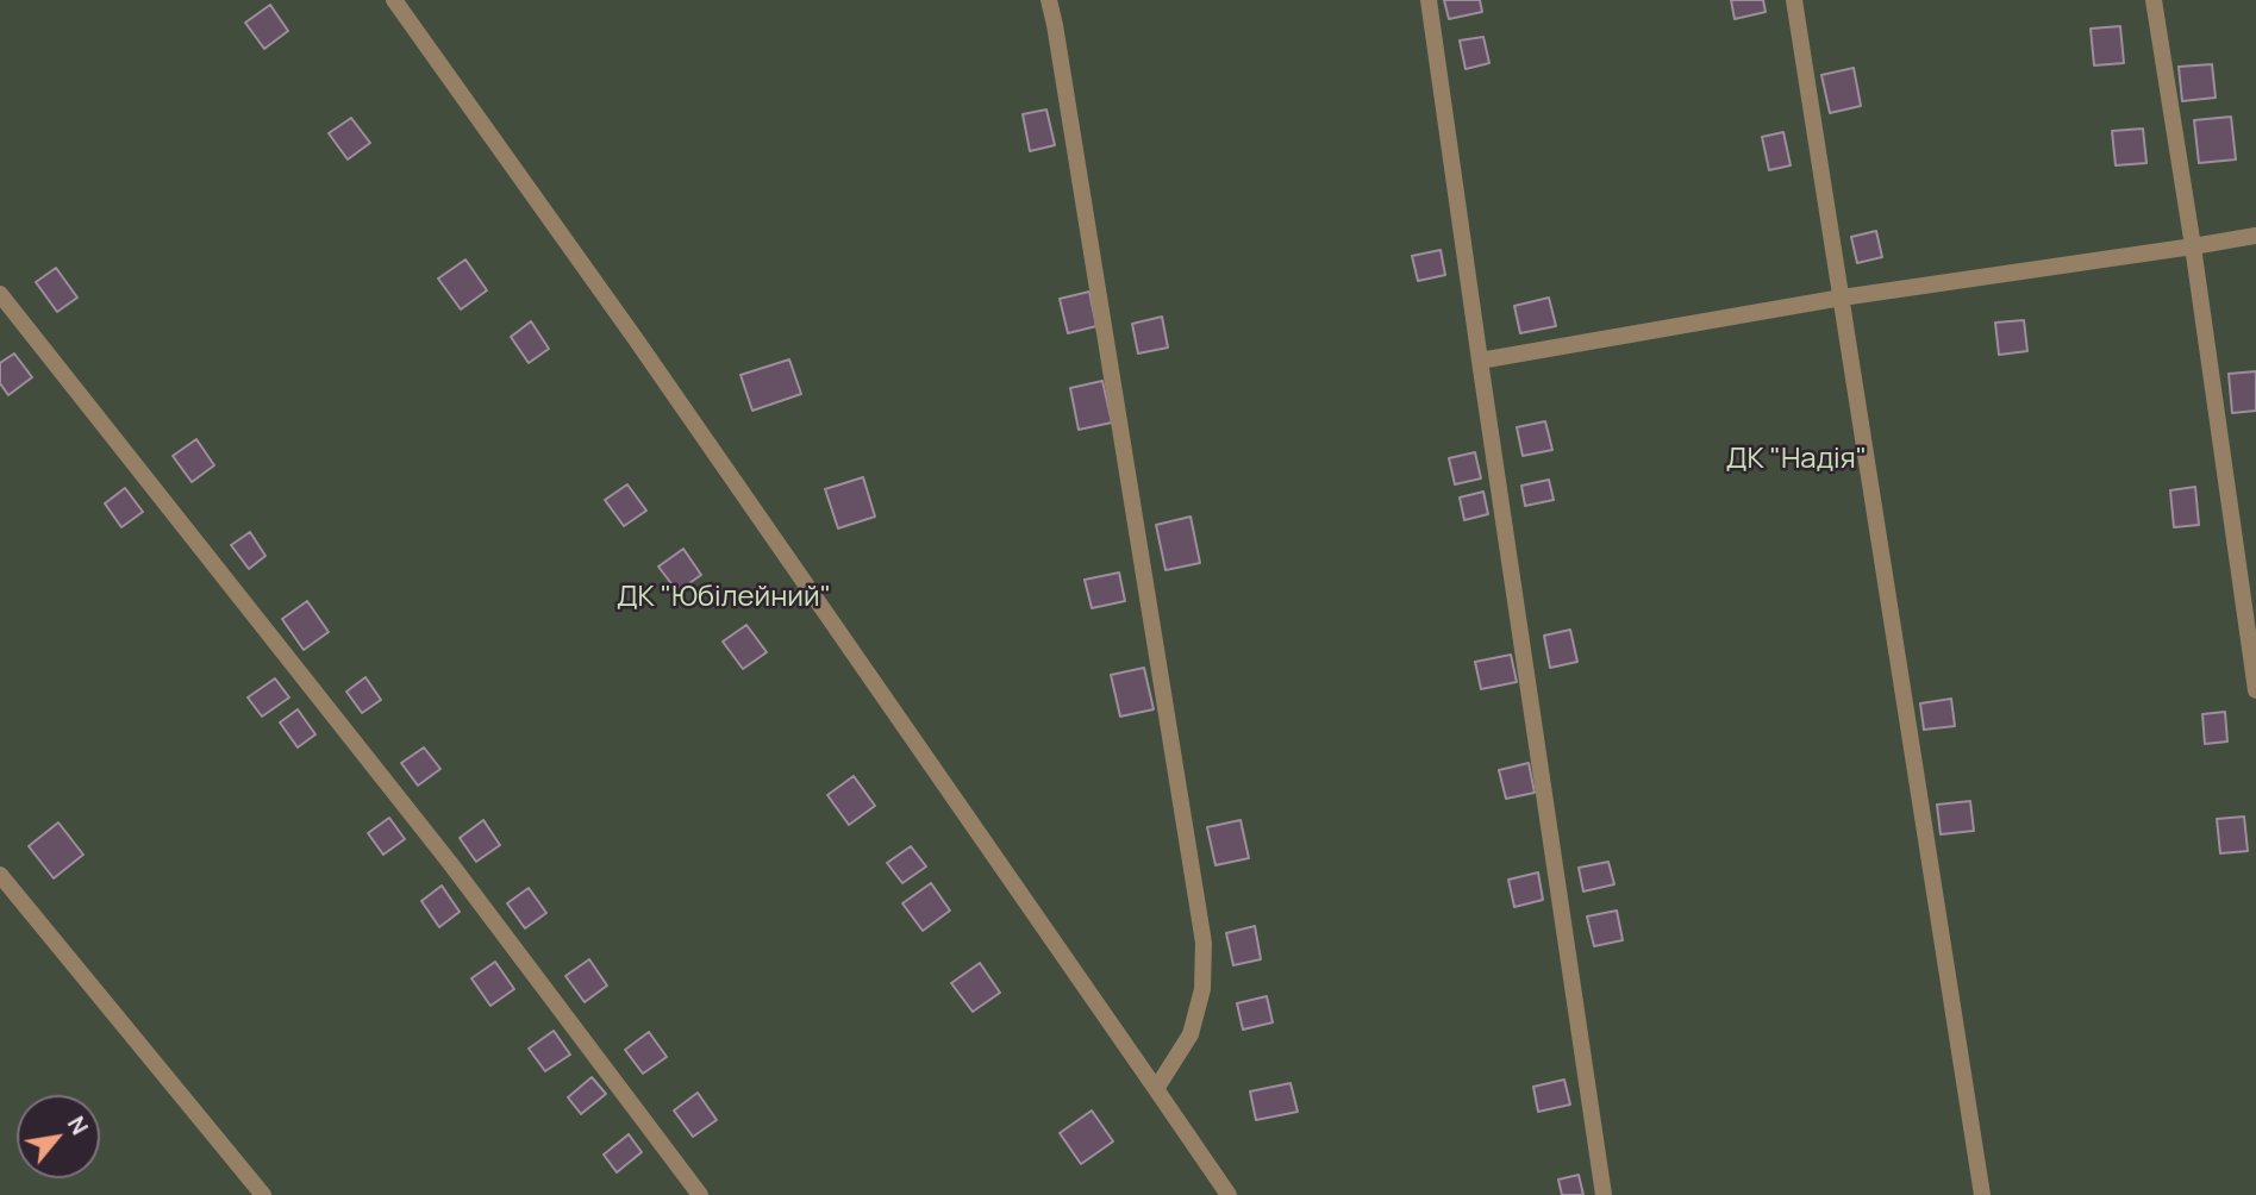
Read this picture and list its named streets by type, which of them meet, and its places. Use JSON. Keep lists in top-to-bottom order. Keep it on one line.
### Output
{"parks":["ДК \"Надія\"","ДК \"Юбілейний\""],"north":"top right"}
